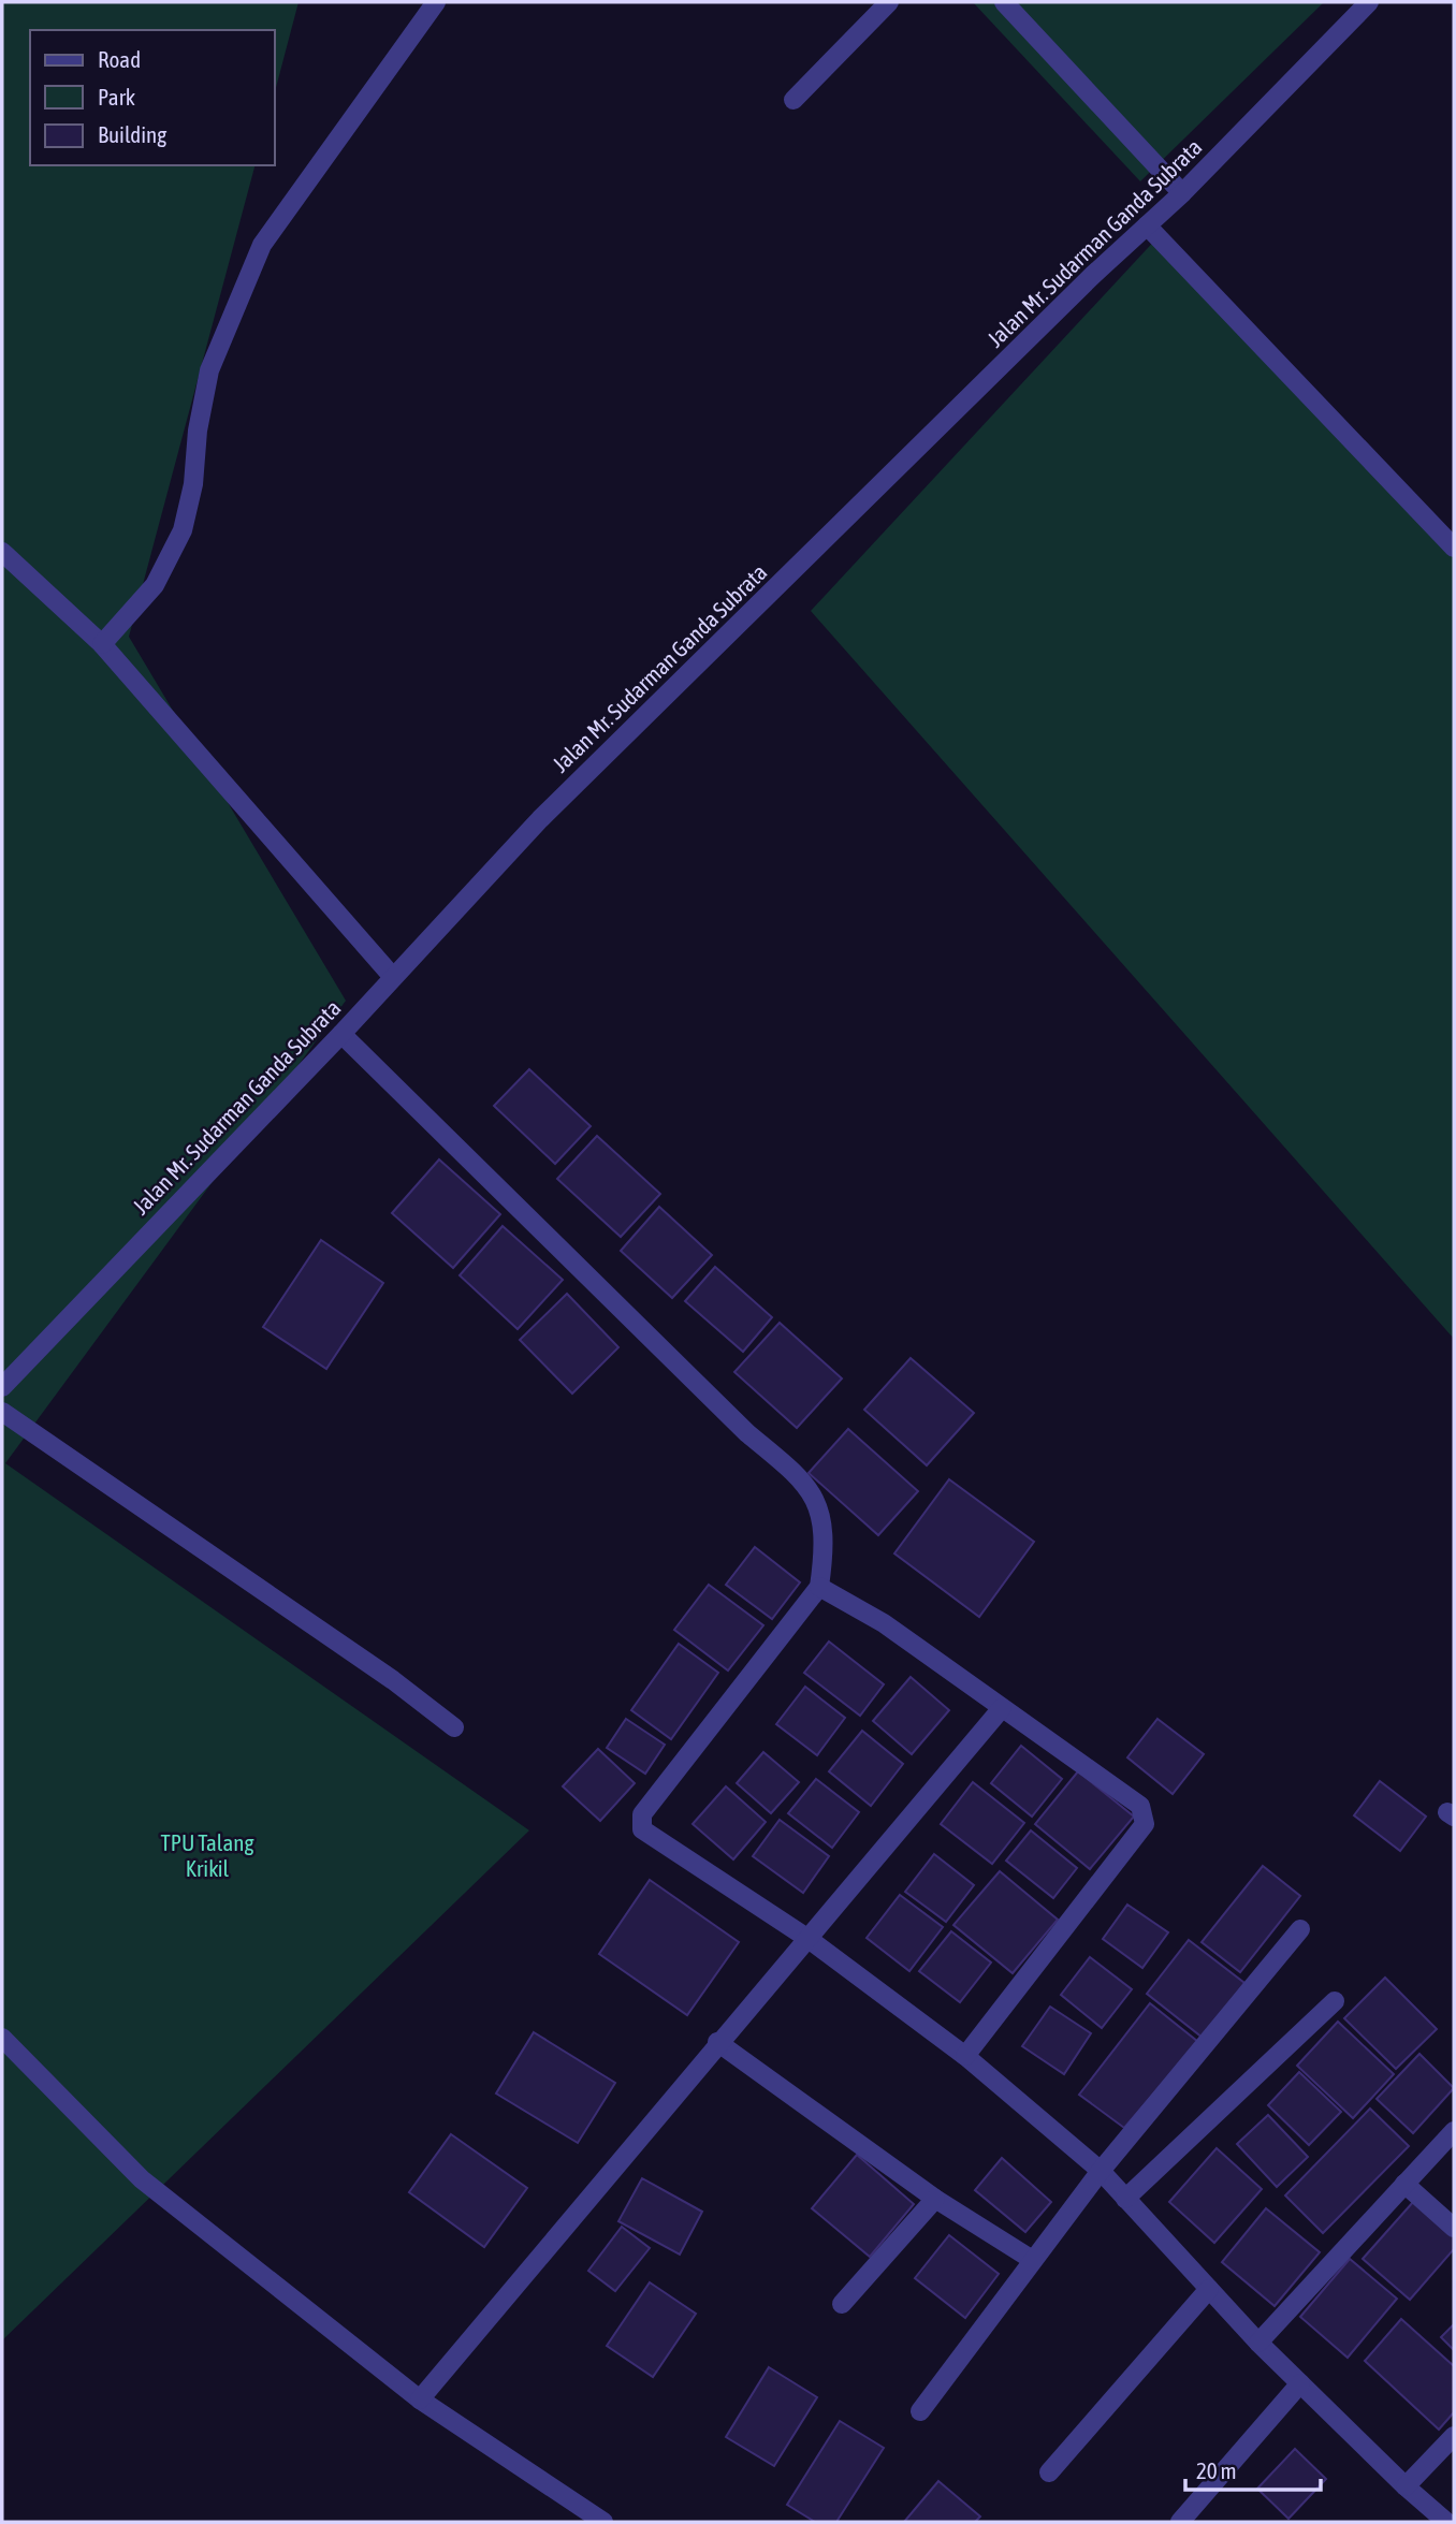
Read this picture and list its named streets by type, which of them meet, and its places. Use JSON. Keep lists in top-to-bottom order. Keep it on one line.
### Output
{"streets":{"street":["Jalan Mr. Sudarman Ganda Subrata"]},"parks":["TPU Talang Krikil"],"legend":["Road","Park","Building"],"scale_bar":"20 m"}
